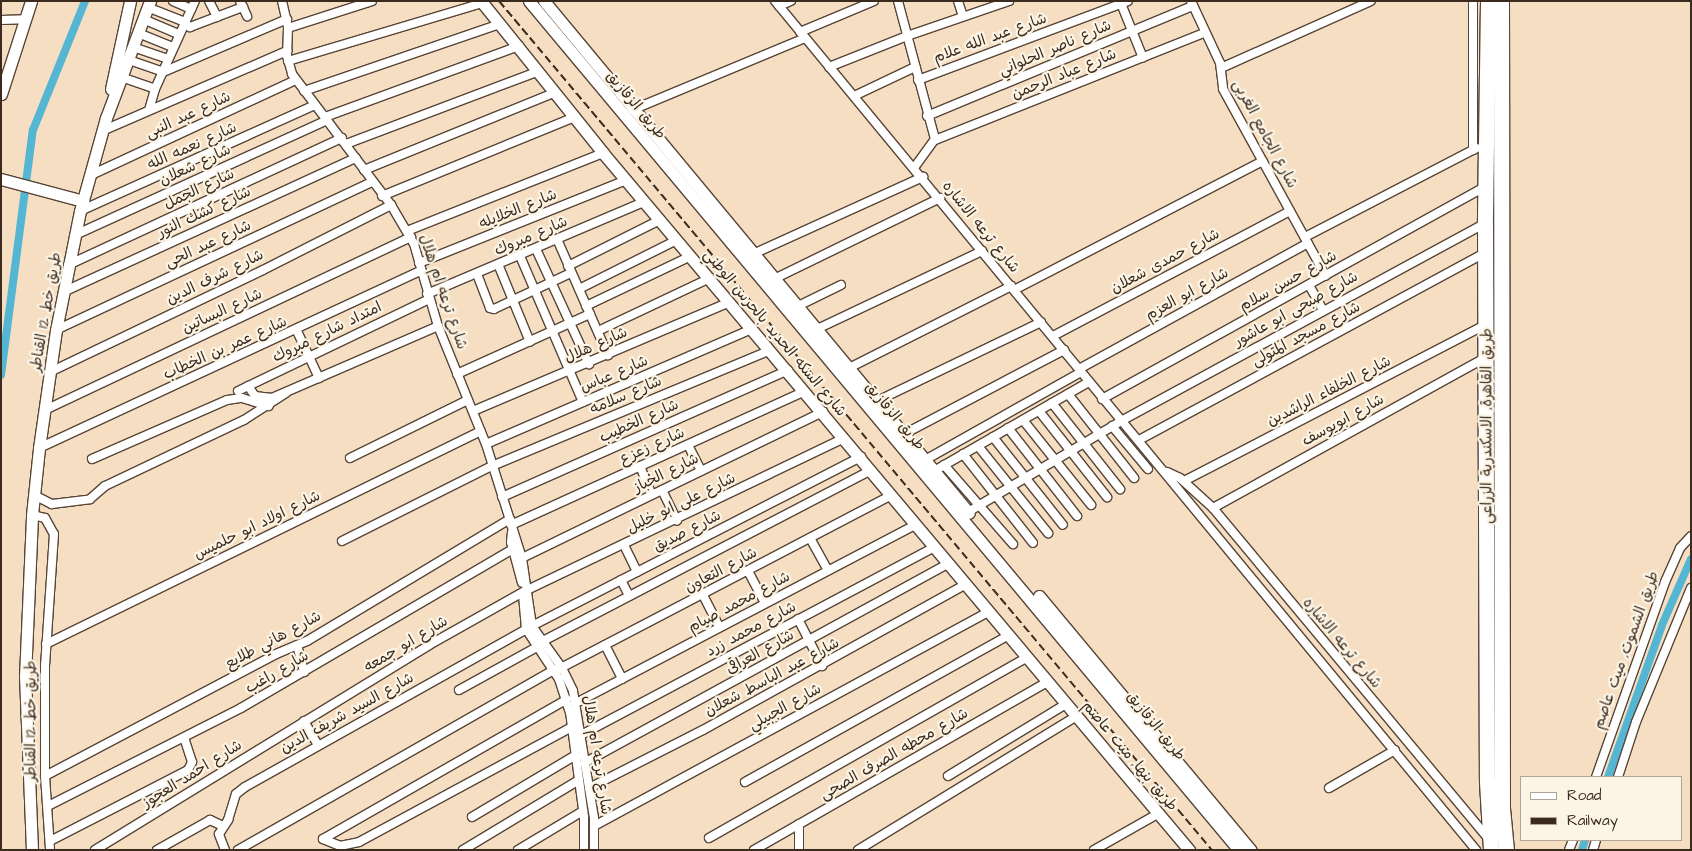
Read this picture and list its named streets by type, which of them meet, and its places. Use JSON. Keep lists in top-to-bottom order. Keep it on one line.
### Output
{"streets":{"highway":["طريق القاهرة, الاسكندرية الزراعى"],"main road":["طريق الزقازيق","طريق خط 12 القناطر","شارع السكه الحديد بالحرس الوطني","طريق بنها, ميت عاصم"],"street":["شارع عبد الله علام","شارع ناصر الحلواني","شارع عباد الرحمن","شارع عبد النبى","شارع الجامع الغربى","شارع نعمه الله","شارع شعلان","شارع الجمل","شارع الخلايله","شارع كشك النور","شارع ترعه الاشاره","شارع مبروك","شارع عبد الحى","شارع حمدى شعلان","شارع شرف الدين","شارع حسن سلام","شارع ترعه ام هلال","شارع ابو العزم","شارع صبحى ابو عاشور","شارع البساتين","امتداد شارع مبروك","شارع مسجد المتولى","شارع هلال","شارع عمر بن الخطاب","شارع عباس","شارع الخلفاء الراشدين","شارع سلامه","شارع ابويوسف","شارع الخطيب","شارع زعزع","شارع الخباز","شارع على ابو خليل","شارع اولاد ابو حلميس","شارع صديق","شارع التعاون","شارع محمد صيام","شارع محمد زرد","شارع هاني طلايع","شارع ابو جمعه","طريق الشموت, ميت عاصم","شارع العراقى","شارع راغب","شارع عبد الباسط شعلان","شارع الجبيلي","شارع السيد شريف الدين","شارع محطه الصرف الصحى","شارع احمد العجوز"]},"crossings":[["شارع ناصر الحلواني","شارع الجامع الغربى"],["شارع عباد الرحمن","شارع الجامع الغربى"],["طريق الزقازيق","شارع ابو العزم"],["طريق الزقازيق","شارع صبحى ابو عاشور"],["شارع عبد النبى","شارع ترعه ام هلال"],["شارع عبد النبى","طريق خط 12 القناطر"],["شارع الجامع الغربى","شارع حمدى شعلان"],["شارع الجامع الغربى","شارع حسن سلام"],["شارع الجامع الغربى","شارع ابو العزم"],["شارع نعمه الله","شارع ترعه ام هلال"],["شارع نعمه الله","طريق خط 12 القناطر"],["شارع شعلان","شارع ترعه ام هلال"],["شارع شعلان","طريق خط 12 القناطر"],["شارع شعلان","شارع السكه الحديد بالحرس الوطني"],["شارع الجمل","شارع ترعه ام هلال"],["شارع الجمل","طريق خط 12 القناطر"],["شارع الجمل","شارع السكه الحديد بالحرس الوطني"],["شارع الخلايله","شارع ترعه ام هلال"],["شارع الخلايله","شارع السكه الحديد بالحرس الوطني"],["شارع الخلايله","شارع عمر بن الخطاب"],["شارع كشك النور","شارع ترعه ام هلال"],["شارع كشك النور","طريق خط 12 القناطر"],["شارع ترعه الاشاره","شارع حمدى شعلان"],["شارع ترعه الاشاره","شارع حسن سلام"],["شارع ترعه الاشاره","شارع ابو العزم"],["شارع ترعه الاشاره","شارع صبحى ابو عاشور"],["شارع ترعه الاشاره","شارع مسجد المتولى"],["شارع ترعه الاشاره","شارع الخلفاء الراشدين"],["شارع ترعه الاشاره","شارع ابويوسف"],["شارع ترعه الاشاره","طريق القاهرة, الاسكندرية الزراعى"],["شارع مبروك","شارع ترعه ام هلال"],["شارع مبروك","امتداد شارع مبروك"],["شارع مبروك","شارع السكه الحديد بالحرس الوطني"],["شارع عبد الحى","شارع ترعه ام هلال"],["شارع عبد الحى","طريق خط 12 القناطر"],["شارع شرف الدين","شارع ترعه ام هلال"],["شارع شرف الدين","طريق خط 12 القناطر"],["شارع حسن سلام","طريق القاهرة, الاسكندرية الزراعى"],["شارع ترعه ام هلال","شارع البساتين"],["شارع ترعه ام هلال","امتداد شارع مبروك"],["شارع ترعه ام هلال","شارع هلال"],["شارع ترعه ام هلال","شارع عمر بن الخطاب"],["شارع ترعه ام هلال","شارع عباس"],["شارع ترعه ام هلال","شارع سلامه"],["شارع ترعه ام هلال","شارع الخطيب"],["شارع ترعه ام هلال","شارع زعزع"],["شارع ترعه ام هلال","شارع الخباز"],["شارع ترعه ام هلال","شارع على ابو خليل"],["شارع ترعه ام هلال","شارع اولاد ابو حلميس"],["شارع ترعه ام هلال","شارع صديق"],["شارع ترعه ام هلال","شارع التعاون"],["شارع ترعه ام هلال","شارع محمد صيام"],["شارع ترعه ام هلال","شارع محمد زرد"],["شارع ترعه ام هلال","شارع هاني طلايع"],["شارع ترعه ام هلال","شارع ابو جمعه"],["شارع ترعه ام هلال","شارع العراقى"],["شارع ترعه ام هلال","شارع راغب"],["شارع ترعه ام هلال","شارع عبد الباسط شعلان"],["شارع ترعه ام هلال","شارع الجبيلي"],["شارع ترعه ام هلال","شارع السيد شريف الدين"],["شارع ابو العزم","طريق القاهرة, الاسكندرية الزراعى"],["شارع صبحى ابو عاشور","طريق القاهرة, الاسكندرية الزراعى"],["شارع البساتين","طريق خط 12 القناطر"],["شارع البساتين","شارع السكه الحديد بالحرس الوطني"],["طريق خط 12 القناطر","شارع عمر بن الخطاب"],["طريق خط 12 القناطر","شارع اولاد ابو حلميس"],["طريق خط 12 القناطر","شارع هاني طلايع"],["طريق خط 12 القناطر","شارع راغب"],["شارع السكه الحديد بالحرس الوطني","شارع هلال"],["شارع السكه الحديد بالحرس الوطني","شارع عباس"],["شارع السكه الحديد بالحرس الوطني","شارع سلامه"],["شارع السكه الحديد بالحرس الوطني","شارع الخطيب"],["شارع السكه الحديد بالحرس الوطني","شارع زعزع"],["شارع السكه الحديد بالحرس الوطني","شارع الخباز"],["شارع السكه الحديد بالحرس الوطني","شارع على ابو خليل"],["شارع السكه الحديد بالحرس الوطني","شارع صديق"],["شارع السكه الحديد بالحرس الوطني","شارع التعاون"],["شارع السكه الحديد بالحرس الوطني","شارع محمد صيام"],["شارع السكه الحديد بالحرس الوطني","شارع محمد زرد"],["شارع السكه الحديد بالحرس الوطني","شارع العراقى"],["شارع السكه الحديد بالحرس الوطني","شارع عبد الباسط شعلان"],["شارع السكه الحديد بالحرس الوطني","شارع الجبيلي"],["شارع السكه الحديد بالحرس الوطني","شارع محطه الصرف الصحى"],["شارع السكه الحديد بالحرس الوطني","طريق بنها, ميت عاصم"],["شارع مسجد المتولى","طريق القاهرة, الاسكندرية الزراعى"],["شارع الخلفاء الراشدين","طريق القاهرة, الاسكندرية الزراعى"],["شارع ابويوسف","طريق القاهرة, الاسكندرية الزراعى"],["شارع زعزع","شارع هاني طلايع"],["شارع على ابو خليل","شارع ابو جمعه"],["شارع صديق","شارع السيد شريف الدين"],["شارع ابو جمعه","شارع احمد العجوز"],["شارع محطه الصرف الصحى","طريق بنها, ميت عاصم"]],"legend":["Road","Railway"]}
